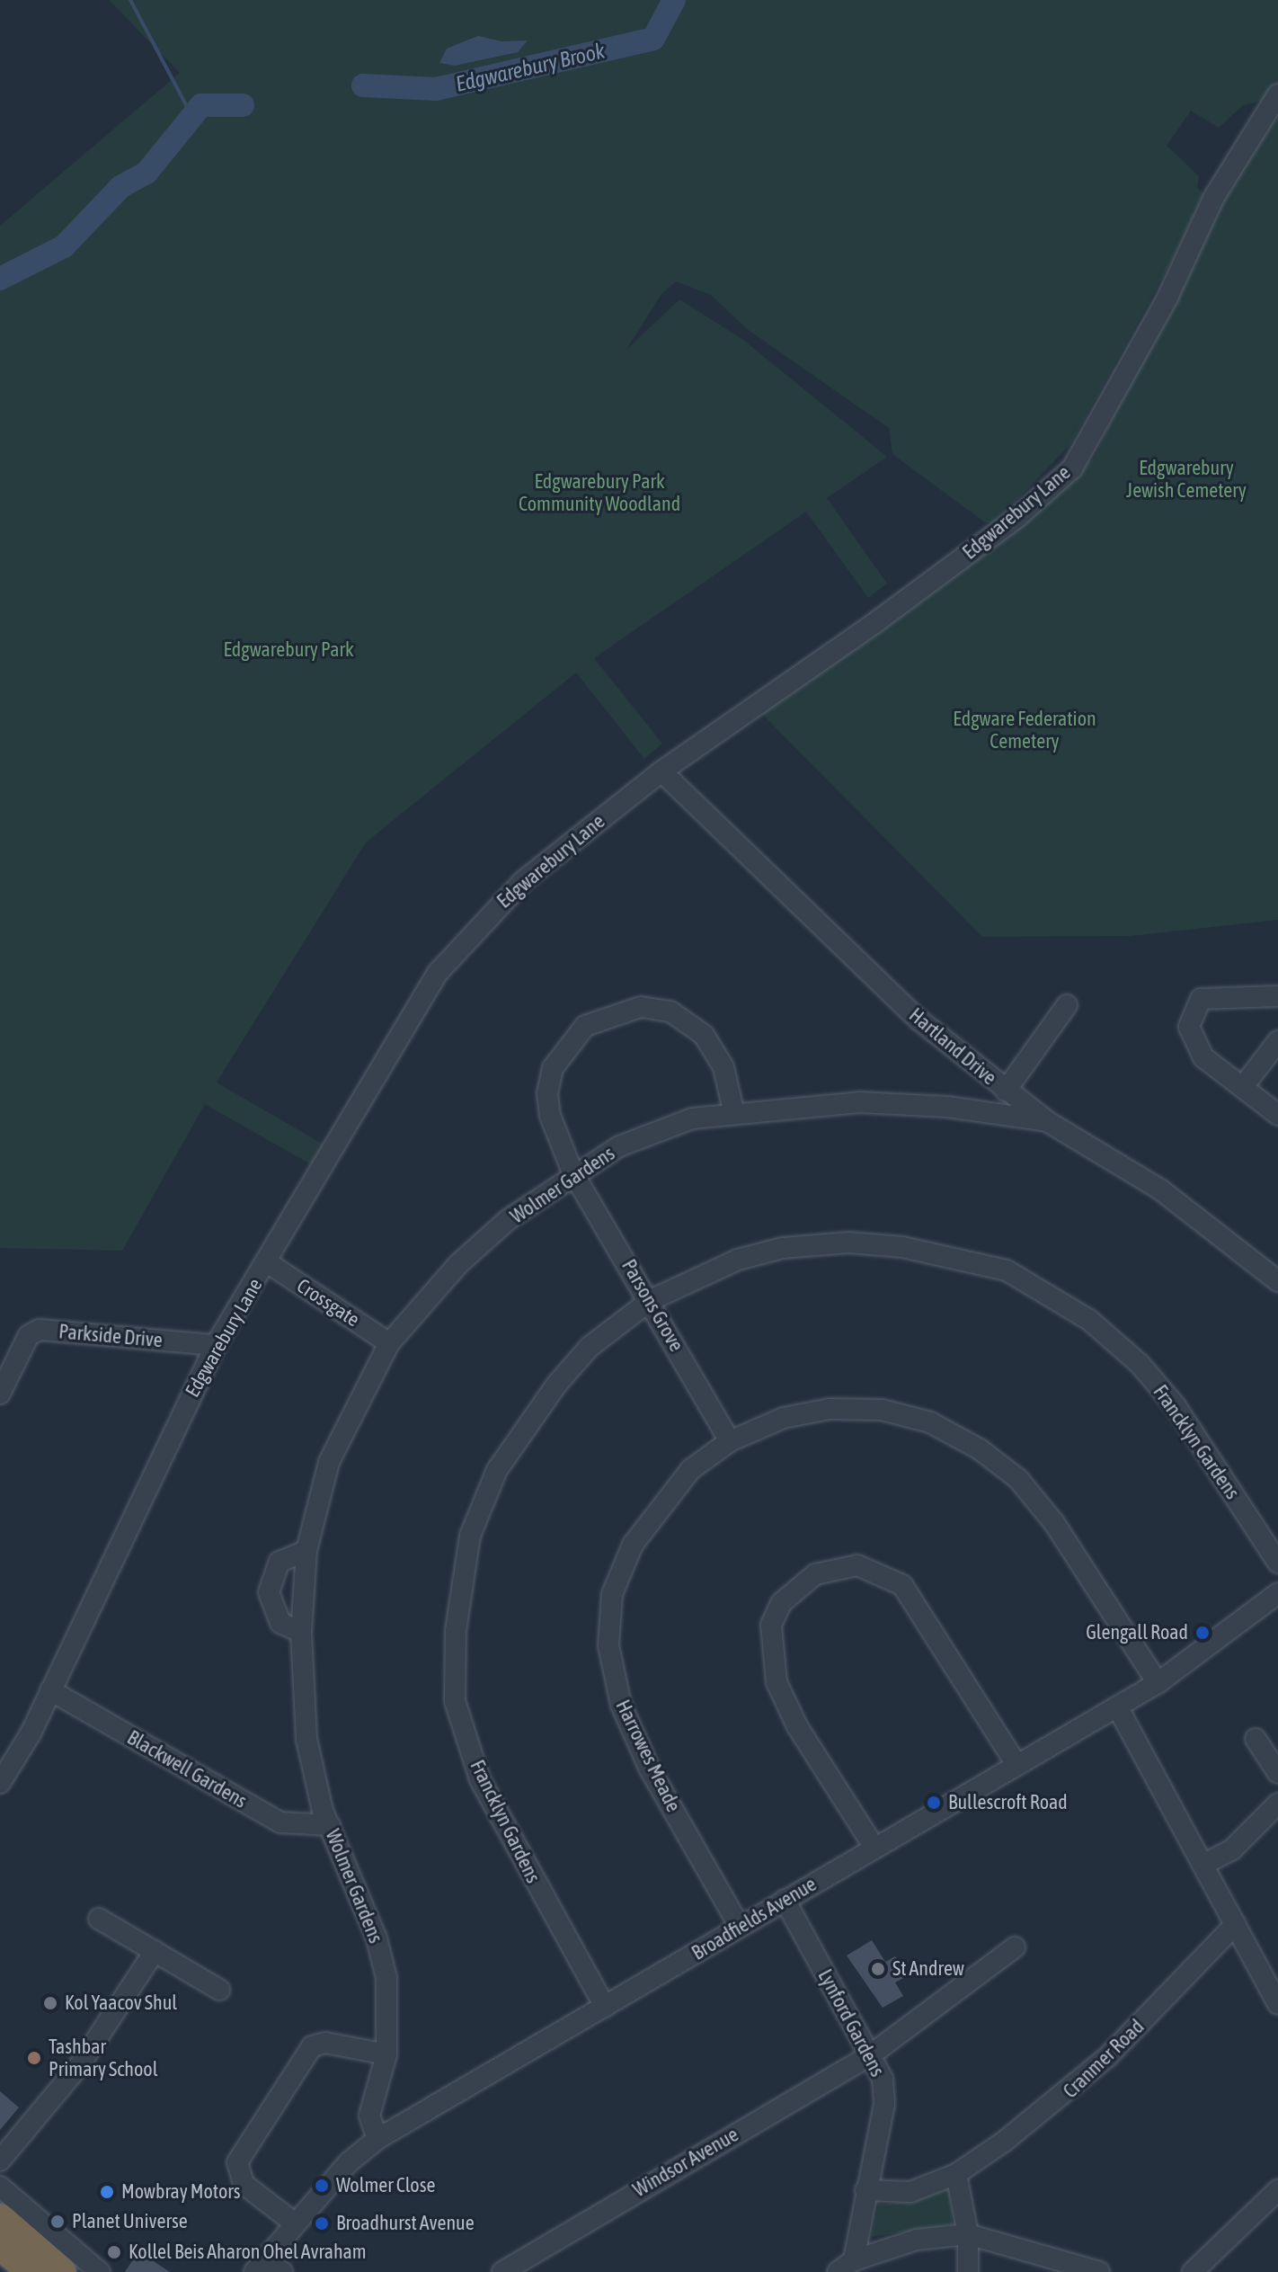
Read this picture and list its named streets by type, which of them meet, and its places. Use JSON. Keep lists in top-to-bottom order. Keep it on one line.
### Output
{"streets":{"street":["Edgwarebury Lane","Hartland Drive","Wolmer Gardens","Crossgate","Parsons Grove","Parkside Drive","Francklyn Gardens","Harrowes Meade","Blackwell Gardens","Broadfields Avenue","Lynford Gardens","Cranmer Road","Windsor Avenue"]},"crossings":[["Edgwarebury Lane","Hartland Drive"],["Edgwarebury Lane","Crossgate"],["Edgwarebury Lane","Parkside Drive"],["Edgwarebury Lane","Blackwell Gardens"],["Hartland Drive","Wolmer Gardens"],["Wolmer Gardens","Crossgate"],["Wolmer Gardens","Parsons Grove"],["Wolmer Gardens","Blackwell Gardens"],["Wolmer Gardens","Broadfields Avenue"],["Parsons Grove","Francklyn Gardens"],["Parsons Grove","Harrowes Meade"],["Francklyn Gardens","Broadfields Avenue"],["Harrowes Meade","Broadfields Avenue"],["Broadfields Avenue","Lynford Gardens"],["Lynford Gardens","Cranmer Road"],["Lynford Gardens","Windsor Avenue"]],"water":["Edgwarebury Brook"],"parks":["Edgwarebury Jewish Cemetery","Edgwarebury Park Community Woodland","Edgwarebury Park","Edgware Federation Cemetery"],"places":["Glengall Road","Bullescroft Road","St Andrew","Kol Yaacov Shul","Tashbar Primary School","Wolmer Close","Mowbray Motors","Planet Universe","Broadhurst Avenue","Kollel Beis Aharon Ohel Avraham"]}
